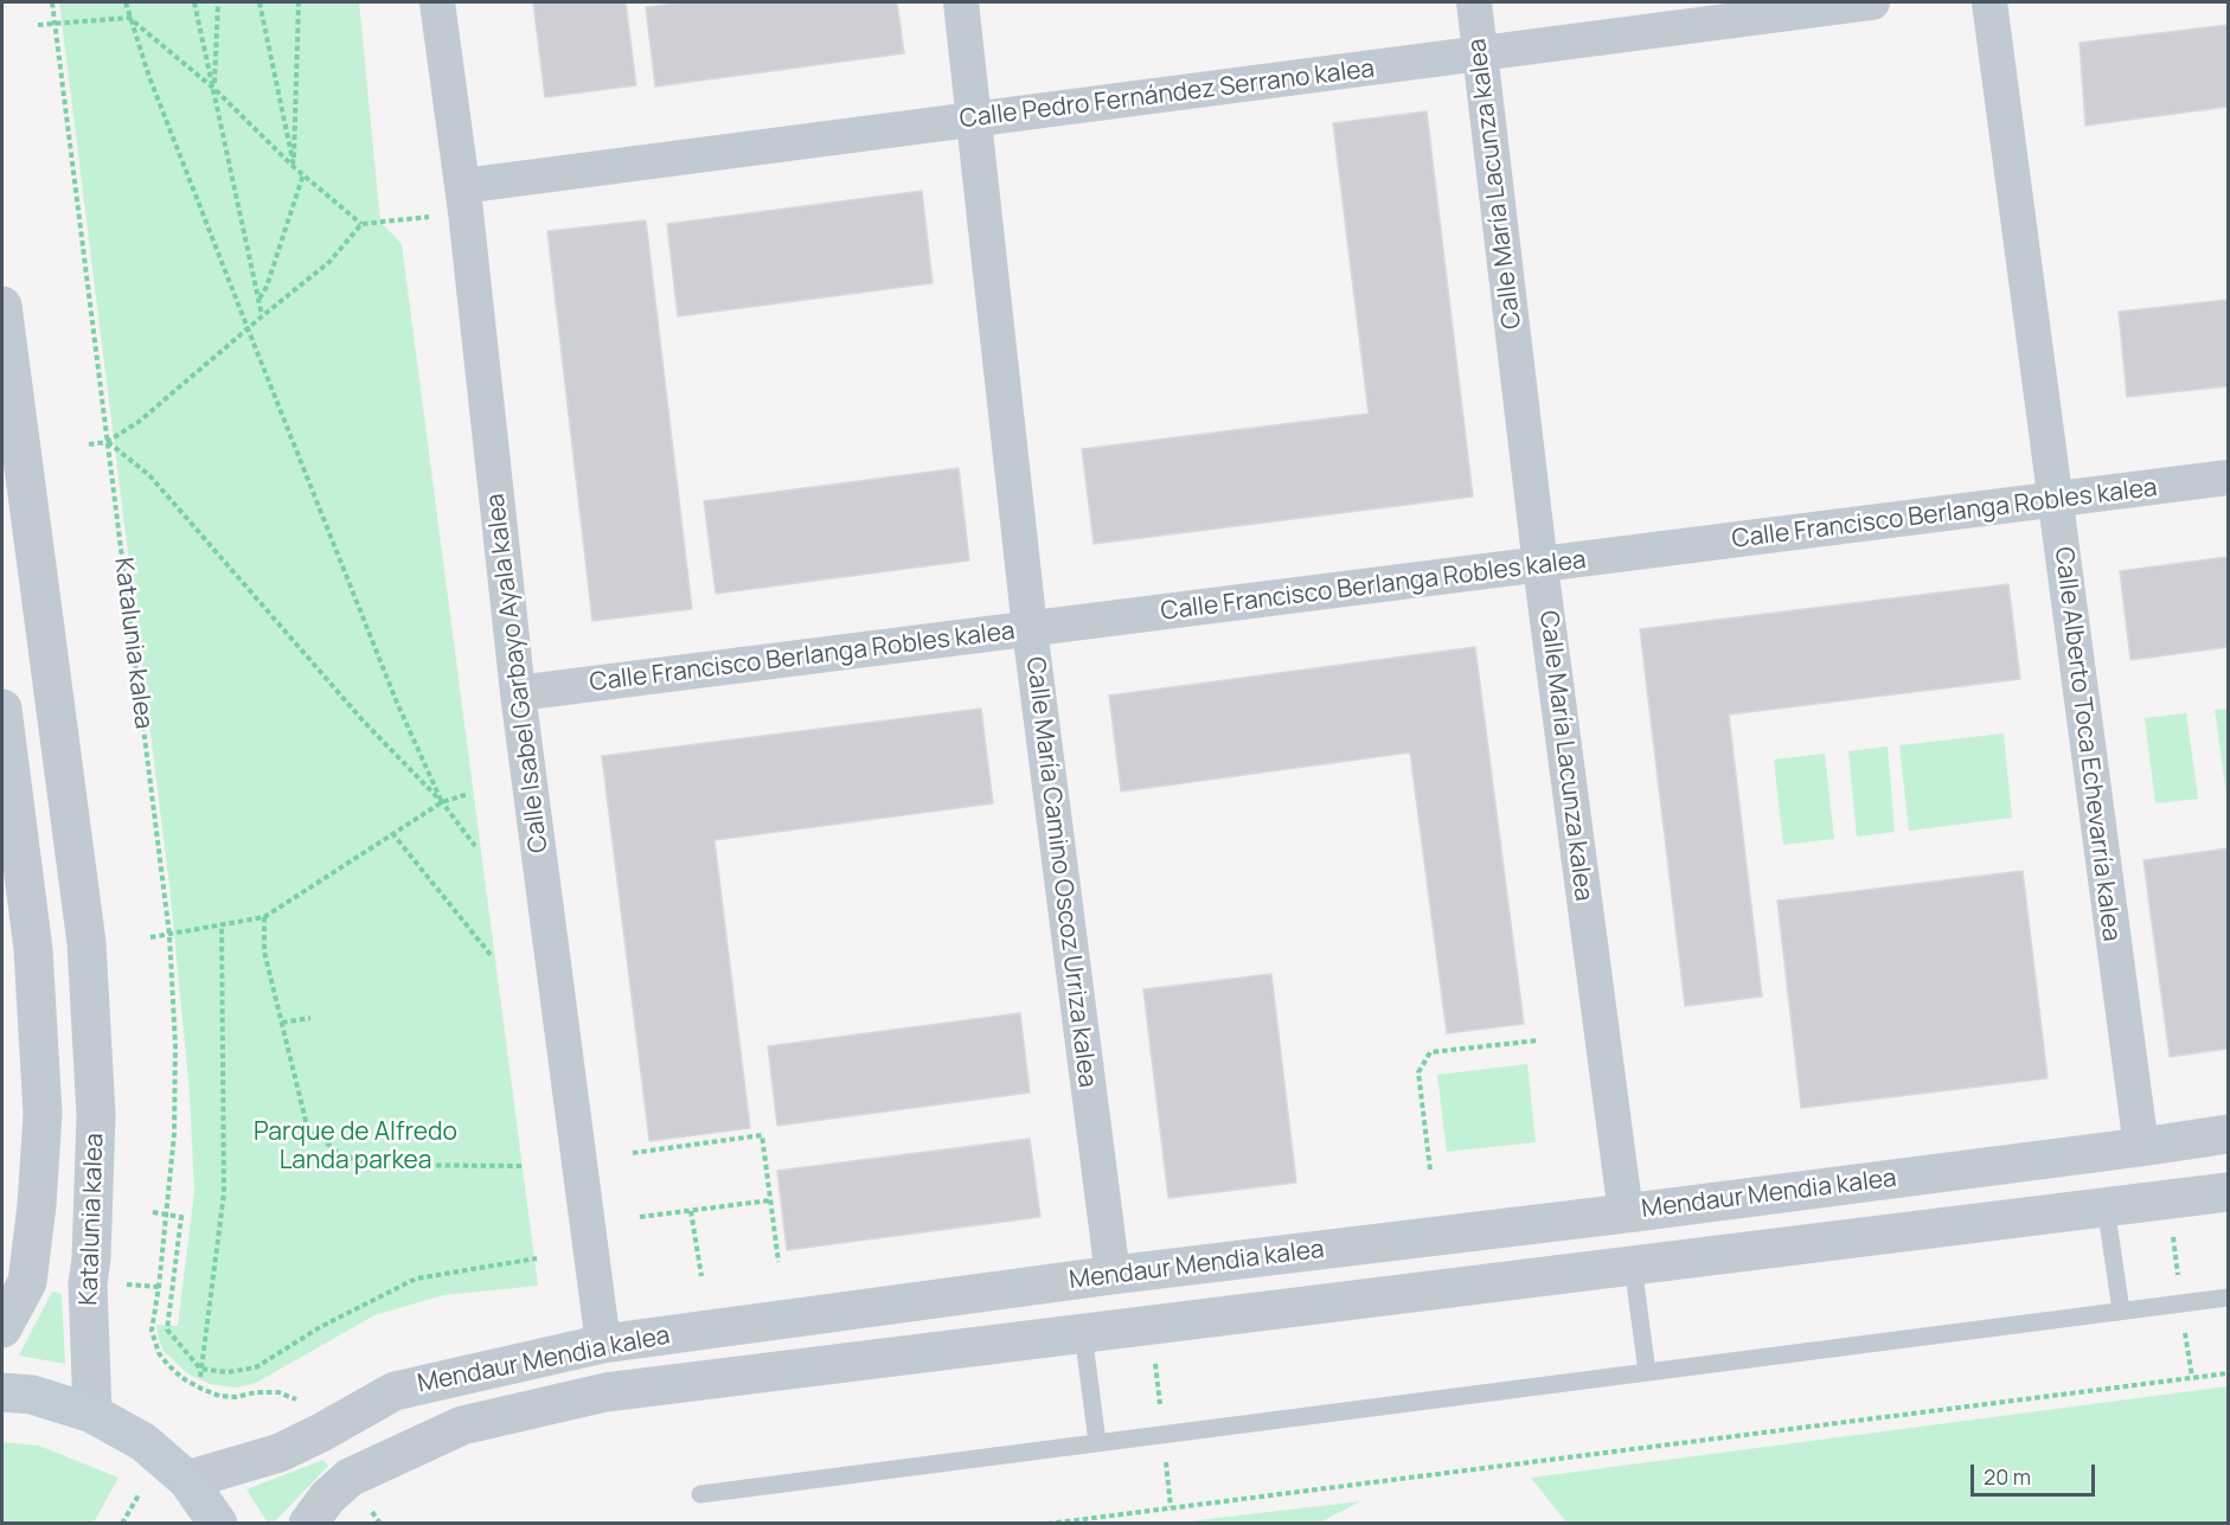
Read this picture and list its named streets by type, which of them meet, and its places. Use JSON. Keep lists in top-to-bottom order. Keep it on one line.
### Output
{"streets":{"street":["Calle Pedro Fernández Serrano kalea","Calle María Lacunza kalea","Calle Francisco Berlanga Robles kalea","Katalunia kalea","Calle Isabel Garbayo Ayala kalea","Calle Alberto Toca Echevarría kalea","Calle María Camino Oscoz Urriza kalea","Mendaur Mendia kalea"]},"crossings":[["Calle Pedro Fernández Serrano kalea","Calle María Lacunza kalea"],["Calle Pedro Fernández Serrano kalea","Calle Isabel Garbayo Ayala kalea"],["Calle Pedro Fernández Serrano kalea","Calle María Camino Oscoz Urriza kalea"],["Calle María Lacunza kalea","Calle Francisco Berlanga Robles kalea"],["Calle María Lacunza kalea","Mendaur Mendia kalea"],["Calle Francisco Berlanga Robles kalea","Calle Isabel Garbayo Ayala kalea"],["Calle Francisco Berlanga Robles kalea","Calle Alberto Toca Echevarría kalea"],["Calle Francisco Berlanga Robles kalea","Calle María Camino Oscoz Urriza kalea"],["Katalunia kalea","Mendaur Mendia kalea"],["Calle Isabel Garbayo Ayala kalea","Mendaur Mendia kalea"],["Calle Alberto Toca Echevarría kalea","Mendaur Mendia kalea"],["Calle María Camino Oscoz Urriza kalea","Mendaur Mendia kalea"]],"parks":["Parque de Alfredo Landa parkea"],"scale_bar":"20 m"}
